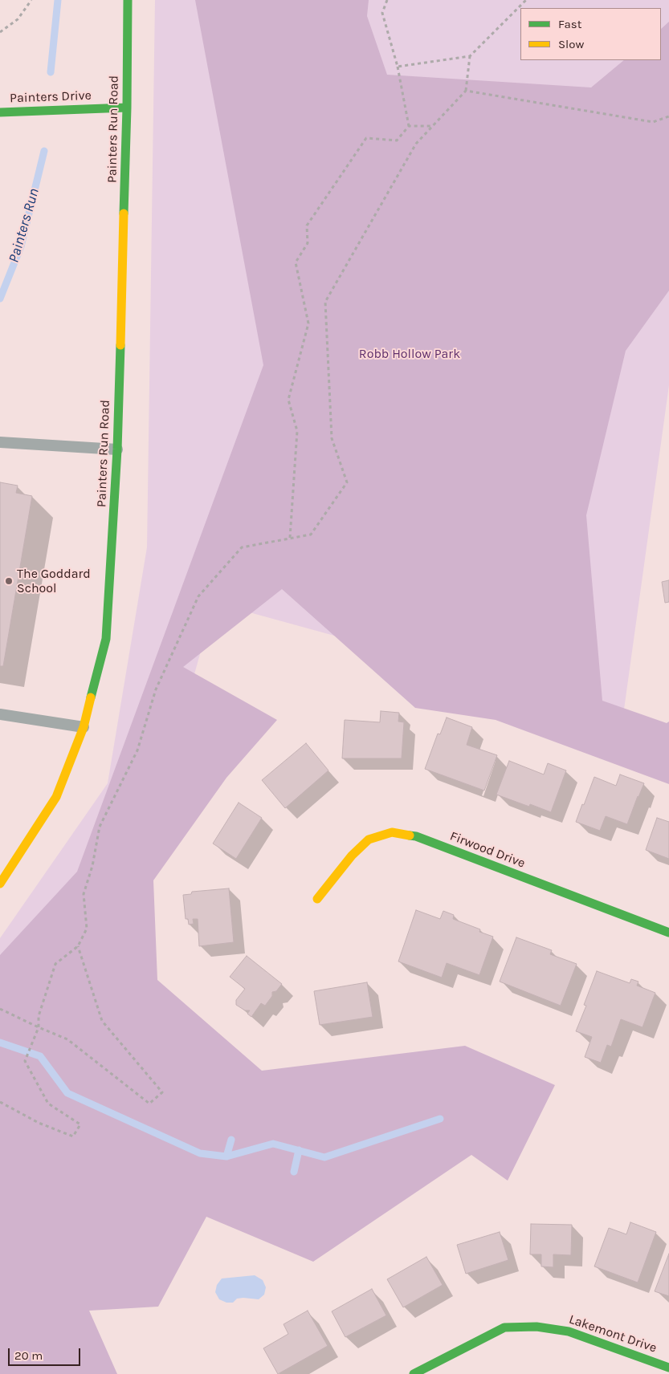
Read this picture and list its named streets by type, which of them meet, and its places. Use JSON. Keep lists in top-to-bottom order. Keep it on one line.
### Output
{"streets":{"street":["Painters Drive","Painters Run Road","Firwood Drive","Lakemont Drive"]},"crossings":[["Painters Drive","Painters Run Road"]],"water":["Painters Run"],"parks":["Robb Hollow Park"],"places":["The Goddard School"],"legend":["Fast","Slow"],"scale_bar":"20 m"}
